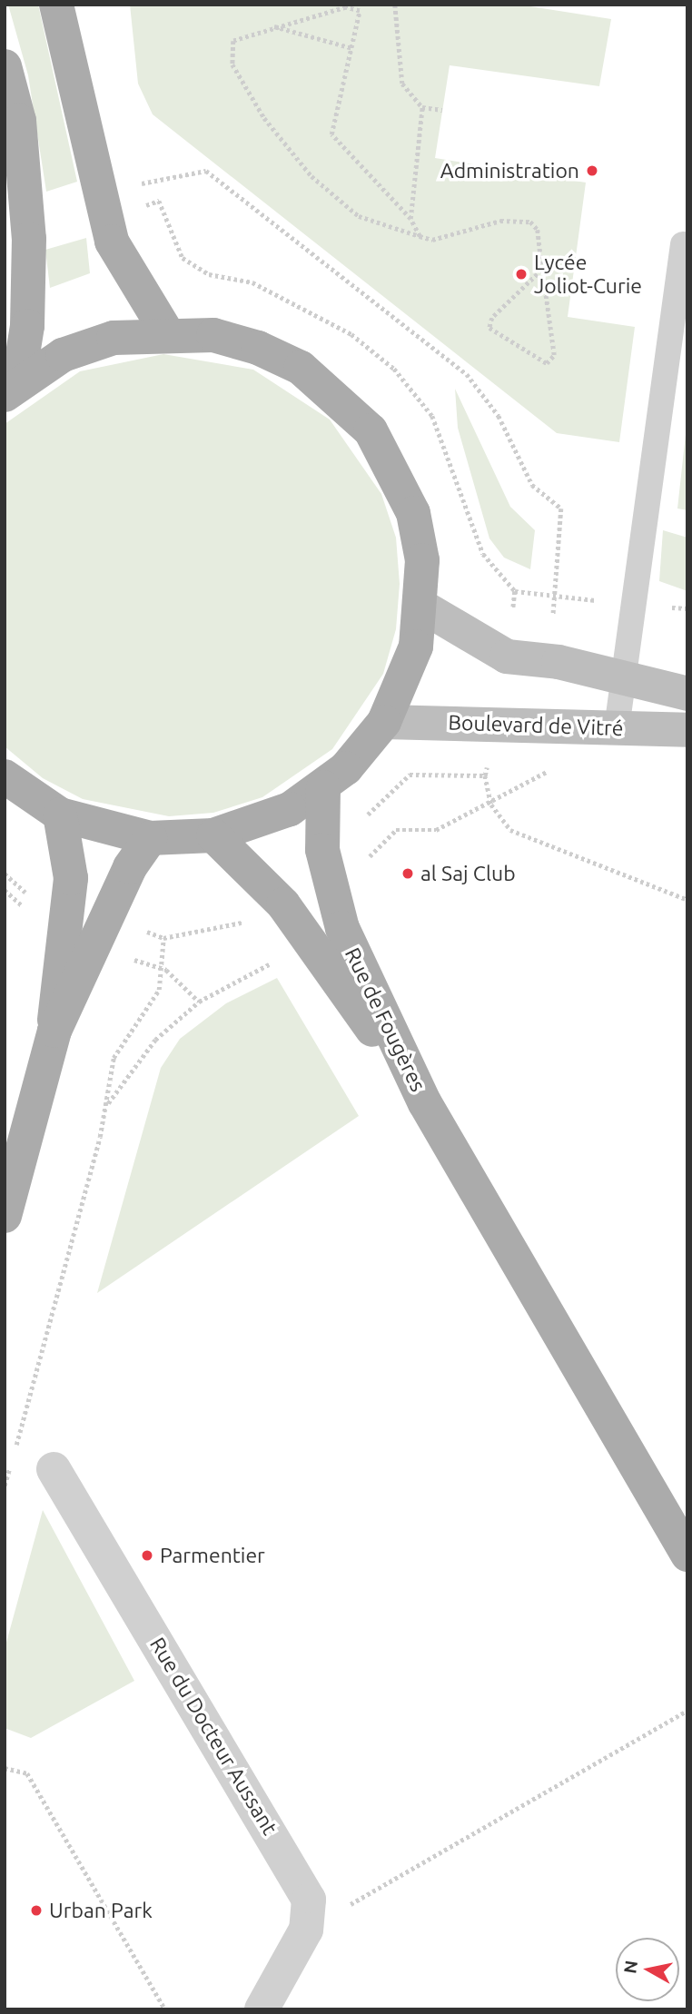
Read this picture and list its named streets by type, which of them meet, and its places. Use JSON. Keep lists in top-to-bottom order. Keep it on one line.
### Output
{"streets":{"main road":["Boulevard de Vitré","Rue de Fougères"],"street":["Rue du Docteur Aussant"]},"places":["Administration","Lycée Joliot-Curie","al Saj Club","Parmentier","Urban Park"],"north":"left"}
